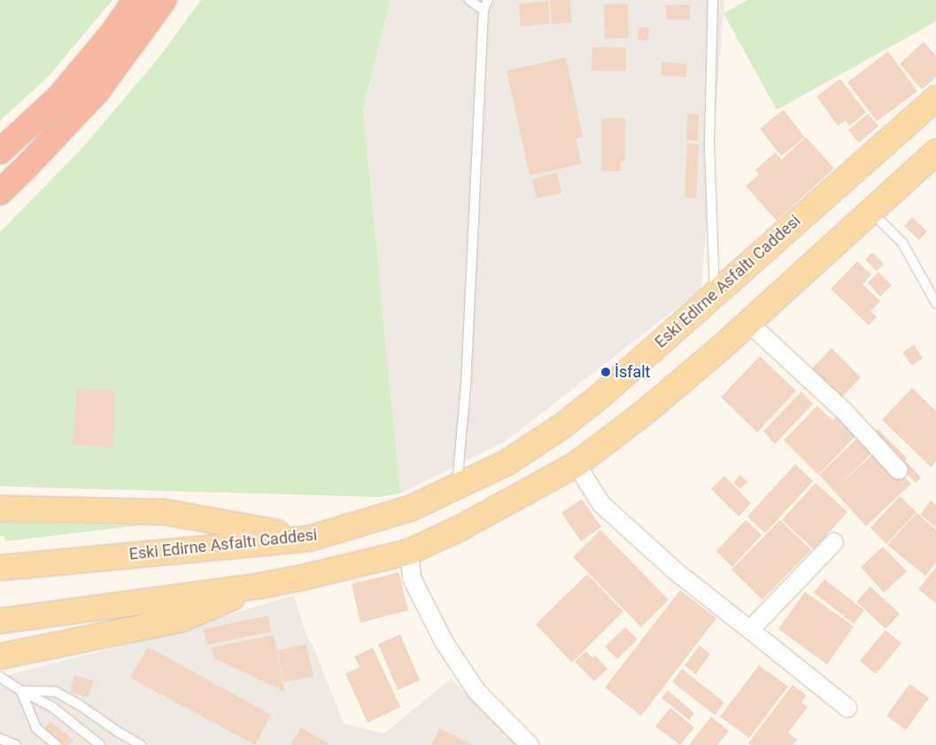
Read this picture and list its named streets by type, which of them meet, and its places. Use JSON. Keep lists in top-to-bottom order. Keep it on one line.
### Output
{"streets":{"main road":["Eski Edirne Asfaltı Caddesi"]},"places":["İsfalt"]}
